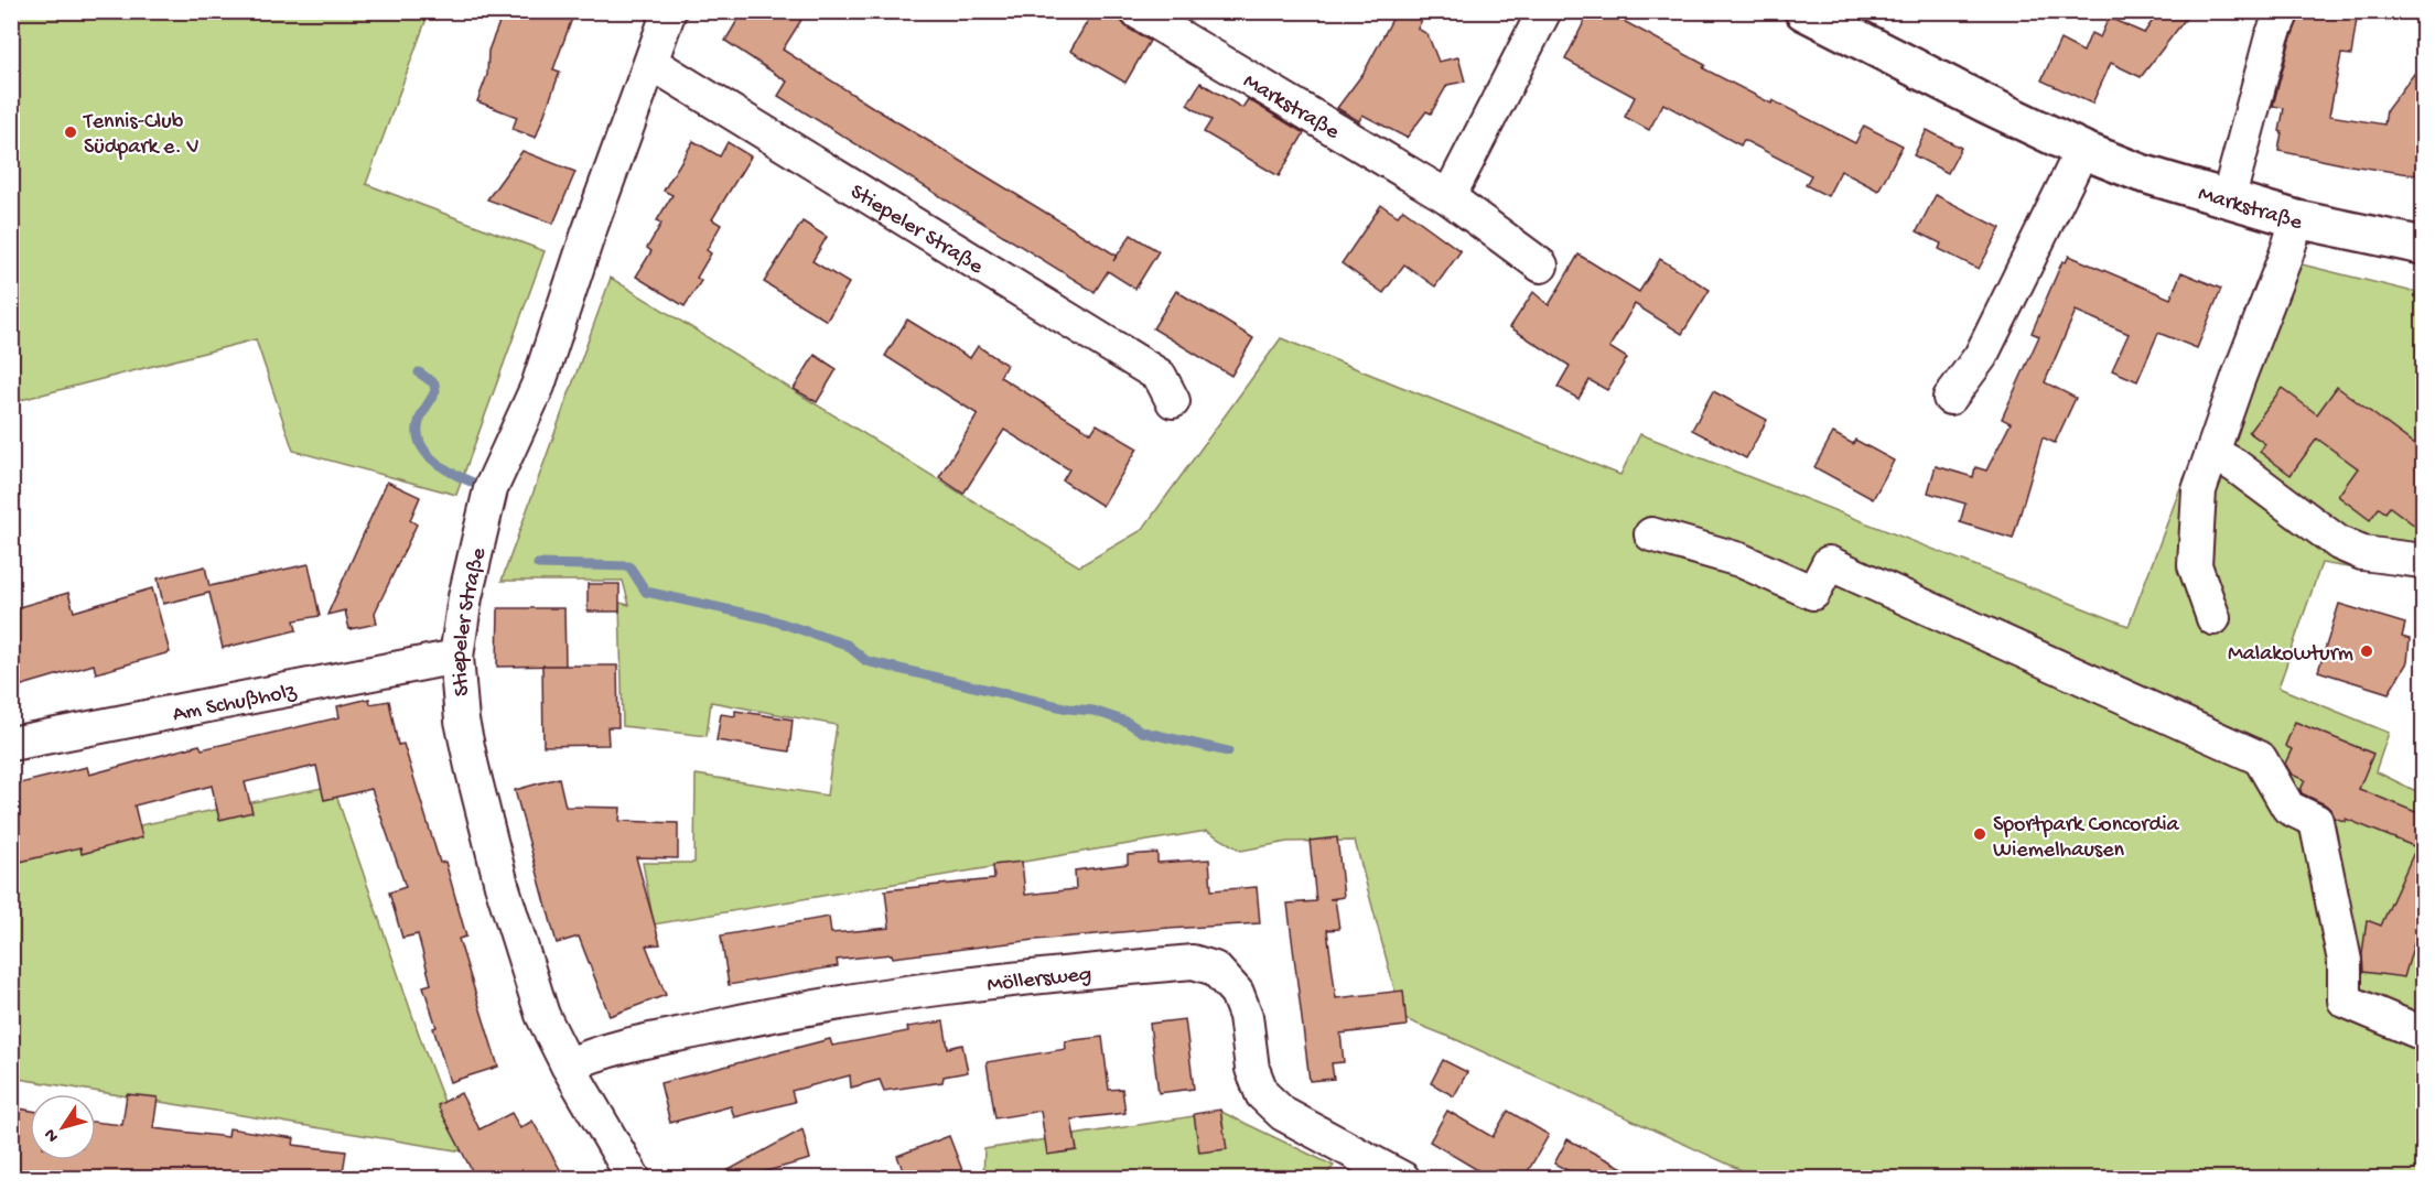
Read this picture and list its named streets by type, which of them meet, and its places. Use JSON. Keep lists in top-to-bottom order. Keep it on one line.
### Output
{"streets":{"main road":["Markstraße"],"street":["Stiepeler Straße","Am Schußholz","Möllersweg"]},"crossings":[["Stiepeler Straße","Am Schußholz"],["Stiepeler Straße","Möllersweg"]],"places":["Tennis-Club Südpark e. V","Malakowturm","Sportpark Concordia Wiemelhausen"],"north":"bottom left"}
